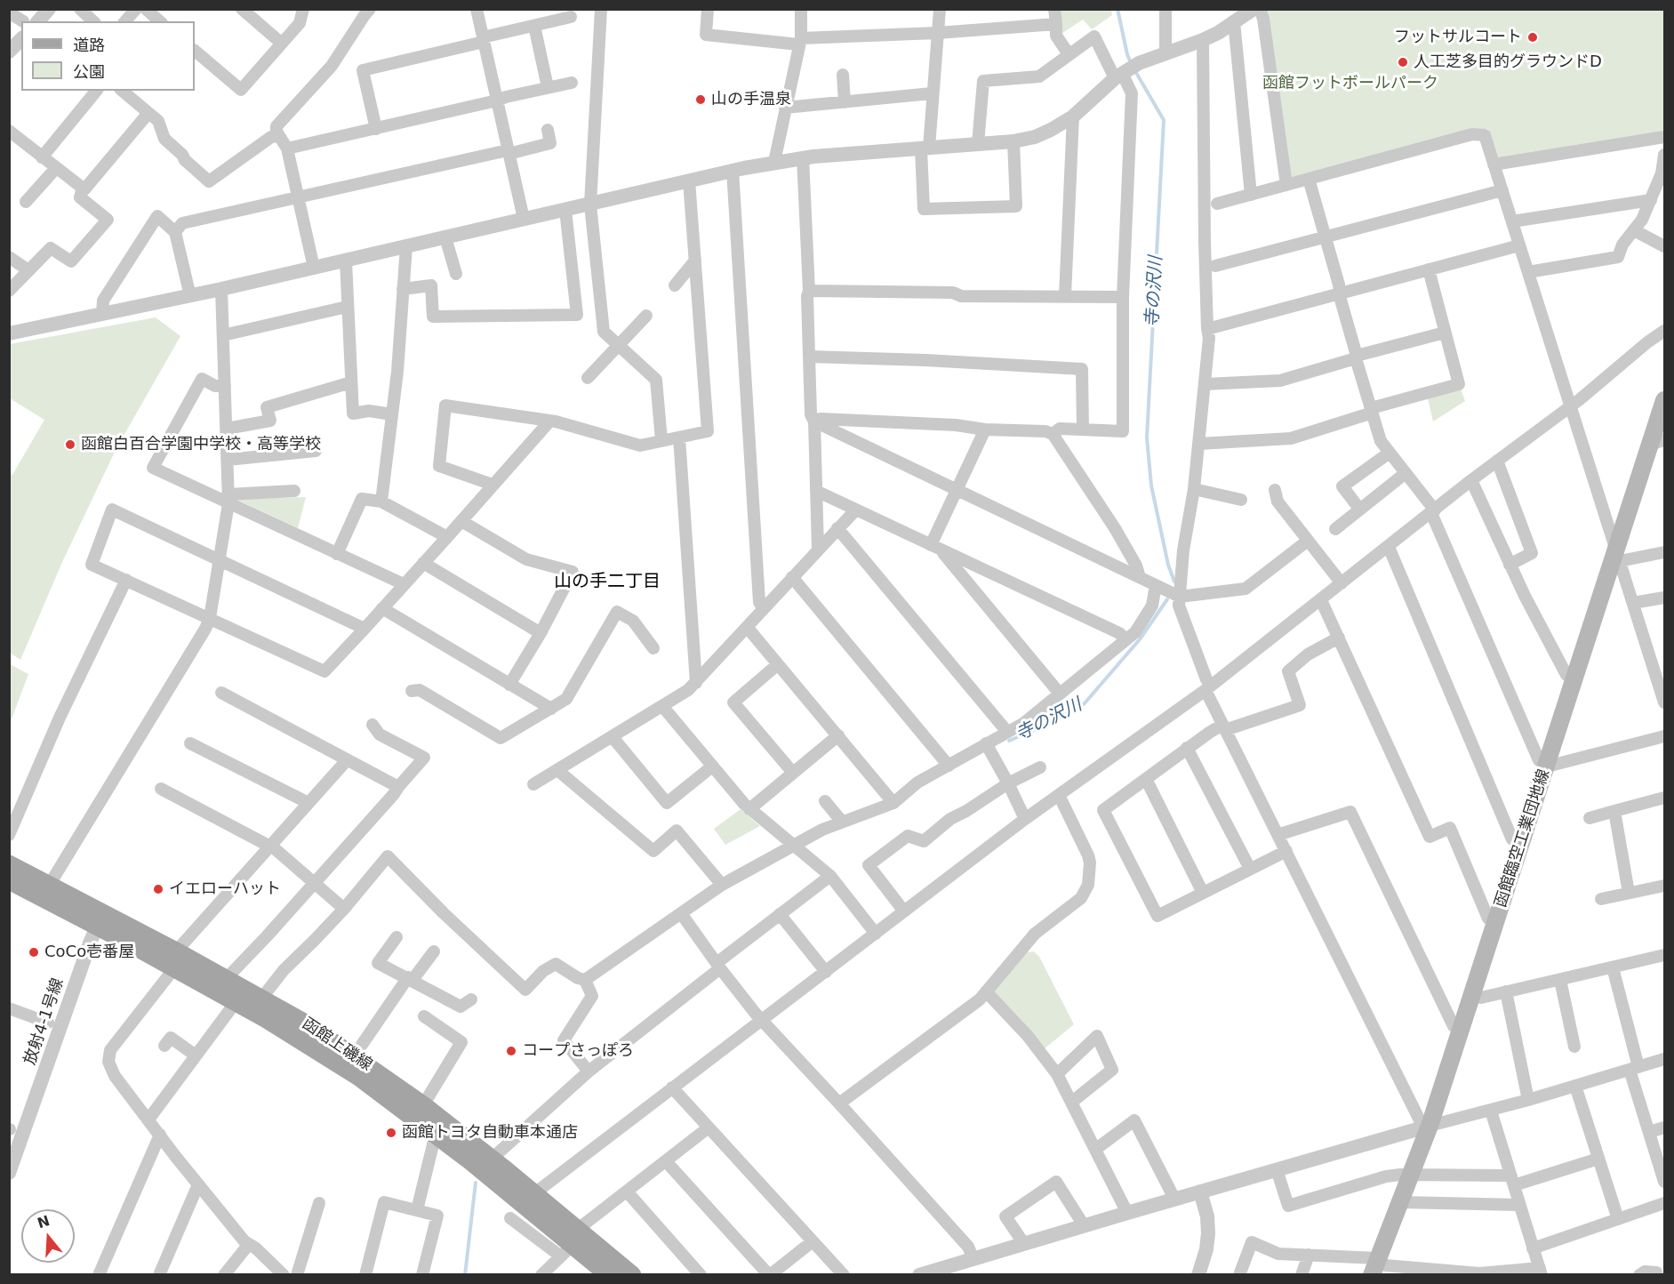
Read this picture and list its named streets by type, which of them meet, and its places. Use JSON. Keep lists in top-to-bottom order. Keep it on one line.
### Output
{"streets":{"main road":["函館臨空工業団地線","函館上磯線"],"street":["放射4-1号線"]},"crossings":[["放射4-1号線","函館上磯線"]],"districts":["山の手二丁目"],"water":["寺の沢川"],"parks":["函館フットボールパーク"],"places":["フットサルコート","人工芝多目的グラウンドD","山の手温泉","函館白百合学園中学校・高等学校","イエローハット","CoCo壱番屋","コープさっぽろ","函館トヨタ自動車本通店"],"legend":["道路","公園"],"north":"top"}
